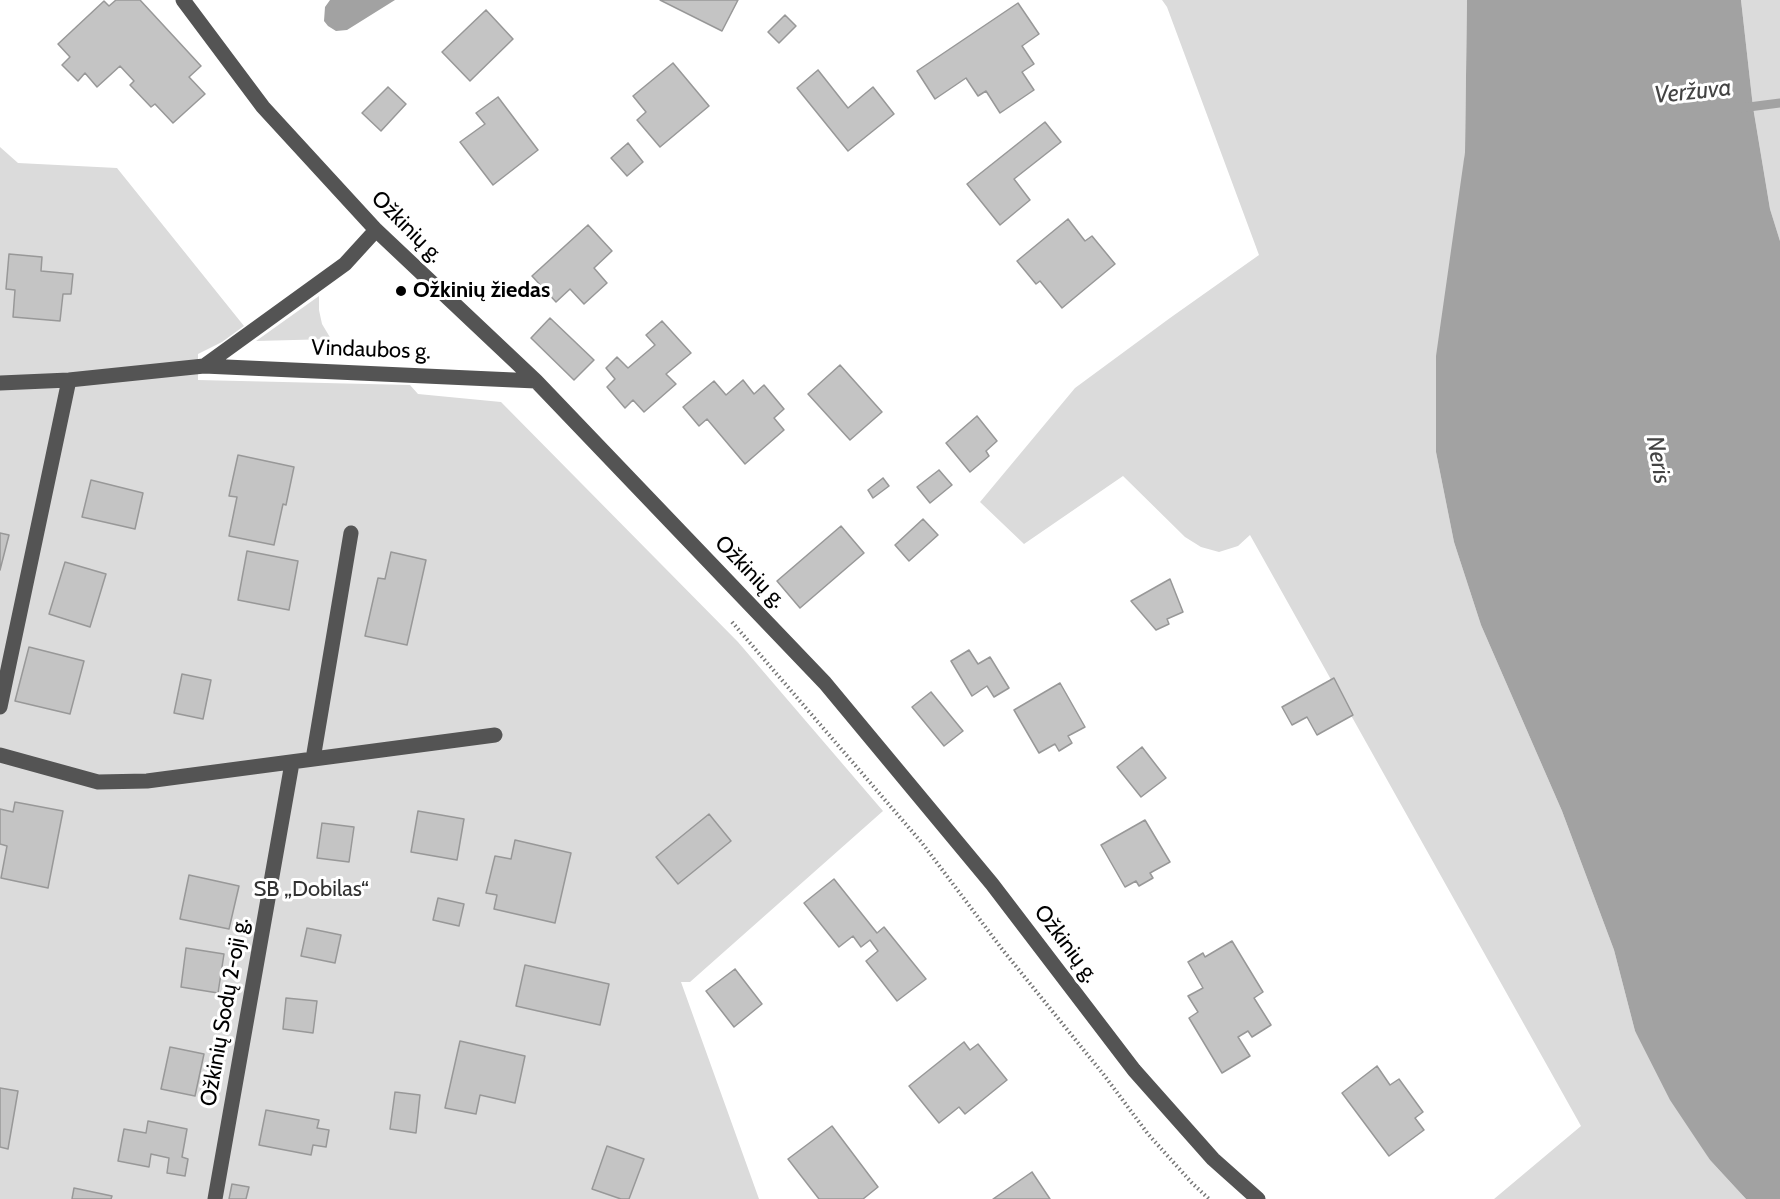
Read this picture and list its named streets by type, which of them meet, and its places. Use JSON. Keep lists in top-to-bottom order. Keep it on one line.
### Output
{"streets":{"street":["Ožkinių g.","Vindaubos g.","Ožkinių Sodų 2-oji g."]},"crossings":[["Ožkinių g.","Vindaubos g."]],"water":["Veržuva","Neris"],"parks":["SB „Dobilas“"],"places":["Ožkinių žiedas"]}
